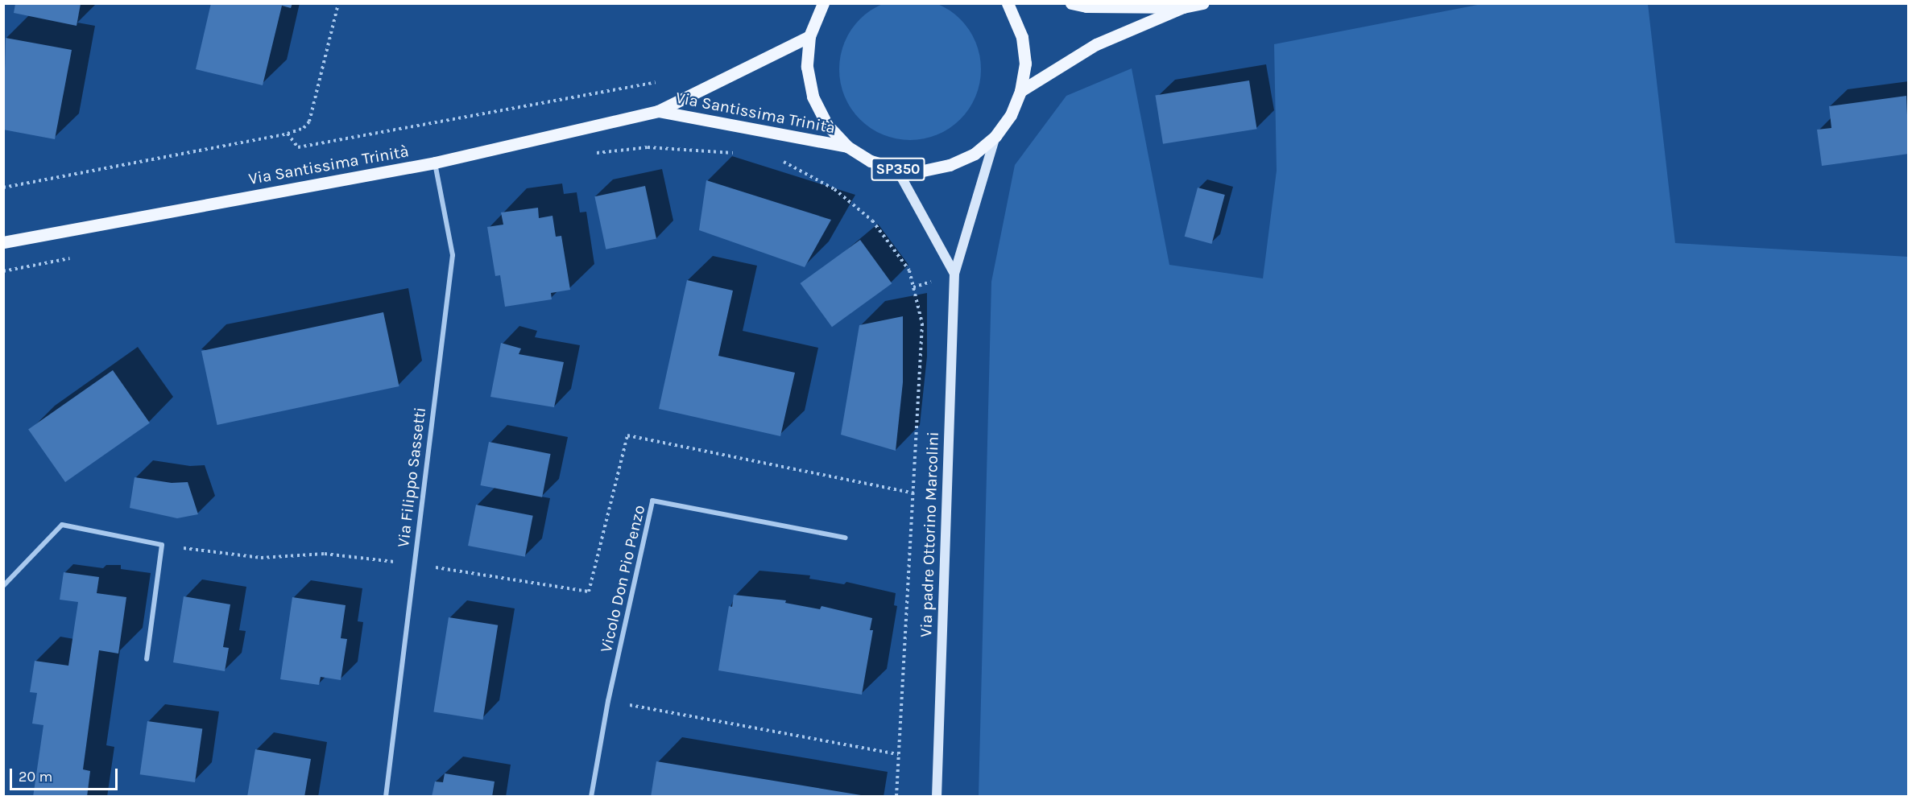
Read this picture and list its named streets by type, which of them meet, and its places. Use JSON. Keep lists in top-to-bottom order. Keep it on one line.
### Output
{"streets":{"main road":["Via Santissima Trinità","SP350","Via padre Ottorino Marcolini"],"street":["Via Filippo Sassetti","Vicolo Don Pio Penzo"]},"crossings":[["Via Santissima Trinità","Via Filippo Sassetti"],["Via Santissima Trinità","Via padre Ottorino Marcolini"]],"scale_bar":"20 m"}
